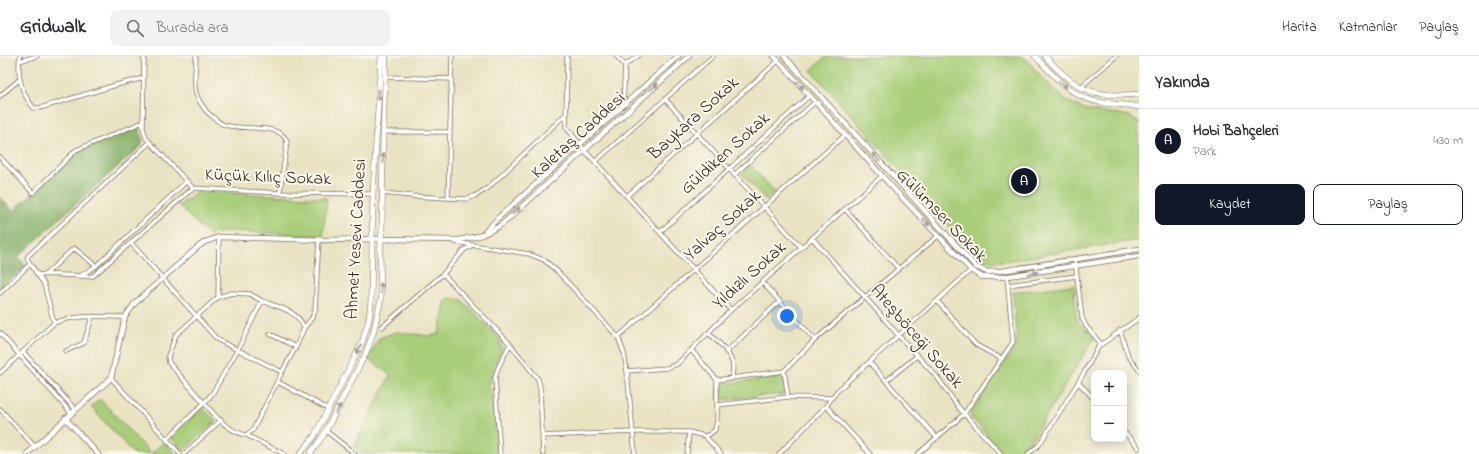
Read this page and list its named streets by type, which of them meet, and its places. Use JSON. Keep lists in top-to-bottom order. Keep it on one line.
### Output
{"streets":{"main road":["Ahmet Yesevi Caddesi"],"street":["Baykara Sokak","Kaletaş Caddesi","Güldiken Sokak","Küçük Kılıç Sokak","Gülümser Sokak","Yalvaç Sokak","Yıldızlı Sokak","Ateşböceği Sokak"]},"crossings":[["Baykara Sokak","Gülümser Sokak"],["Kaletaş Caddesi","Ahmet Yesevi Caddesi"],["Güldiken Sokak","Gülümser Sokak"],["Küçük Kılıç Sokak","Ahmet Yesevi Caddesi"],["Gülümser Sokak","Yalvaç Sokak"],["Gülümser Sokak","Yıldızlı Sokak"],["Yıldızlı Sokak","Ateşböceği Sokak"]],"page":{"header":"Gridwalk","search":"Burada ara","nav":["Harita","Katmanlar","Paylaş"],"heading":"Yakında","list":[{"mark":"A","name":"Hobi Bahçeleri","note":"Park","value":"430 m"}],"pins":"A","buttons":["Kaydet","Paylaş"],"map_buttons":["+","−"]}}
